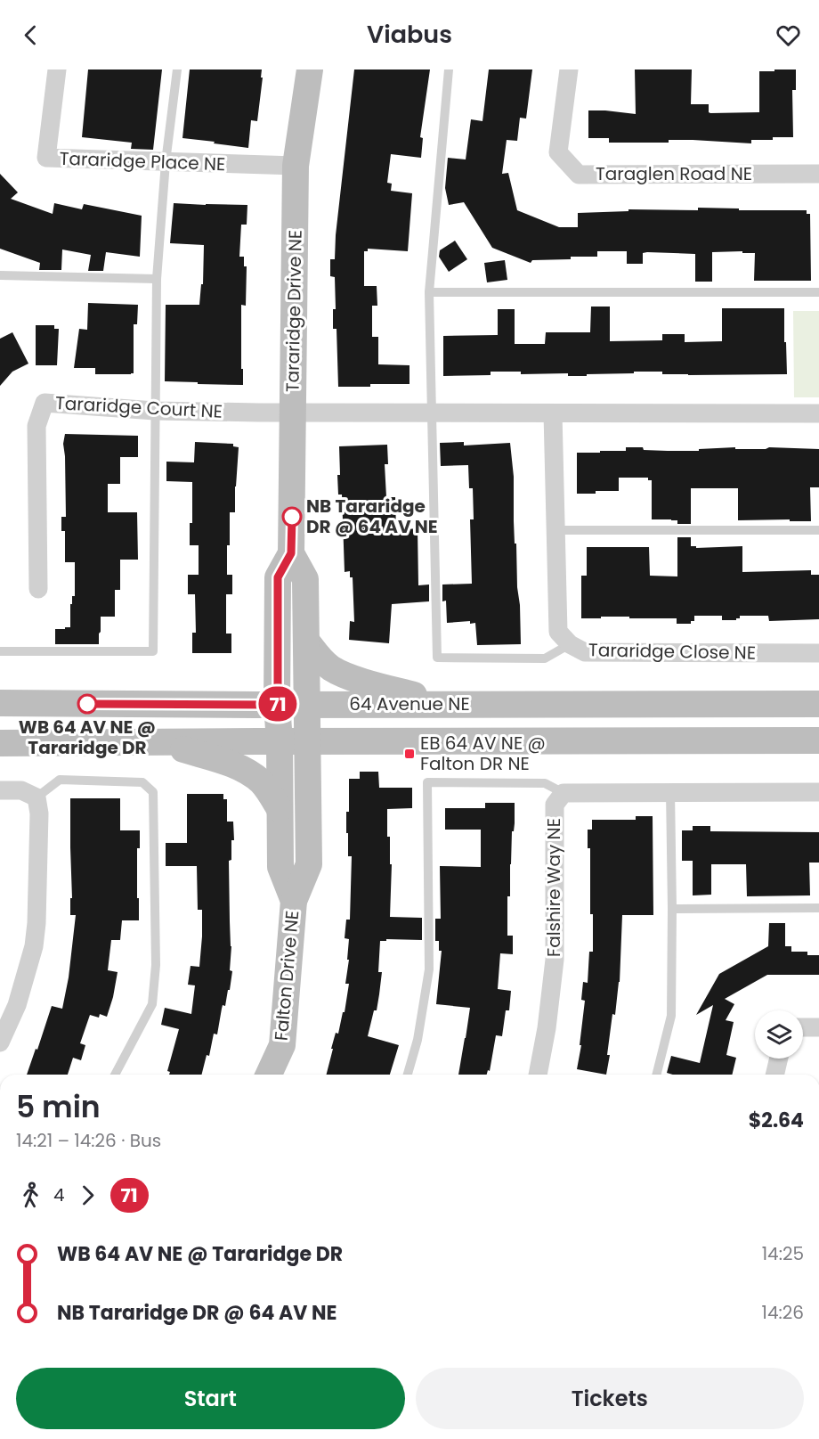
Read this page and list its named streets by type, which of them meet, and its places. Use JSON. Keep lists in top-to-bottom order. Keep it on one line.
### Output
{"streets":{"main road":["Tararidge Drive NE","64 Avenue NE","Falton Drive NE"],"street":["Tararidge Place NE","Taraglen Road NE","Tararidge Court NE","Tararidge Close NE","Falshire Way NE"]},"crossings":[["Tararidge Place NE","Tararidge Drive NE"],["Tararidge Drive NE","Tararidge Court NE"],["Tararidge Drive NE","64 Avenue NE"],["Tararidge Drive NE","Falton Drive NE"]],"places":{"other":["NB Tararidge DR @ 64 AV NE","WB 64 AV NE @ Tararidge DR"],"transit":["EB 64 AV NE @ Falton DR NE"]},"lines":["bus line 71"],"page":{"header":"Viabus","on_map":"71","heading":["5 min","14:21 – 14:26 · Bus","$2.64"],"legs":["4","71"],"list":[{"name":"WB 64 AV NE @ Tararidge DR","value":"14:25"},{"name":"NB Tararidge DR @ 64 AV NE","value":"14:26"}],"buttons":["Start","Tickets"]}}
